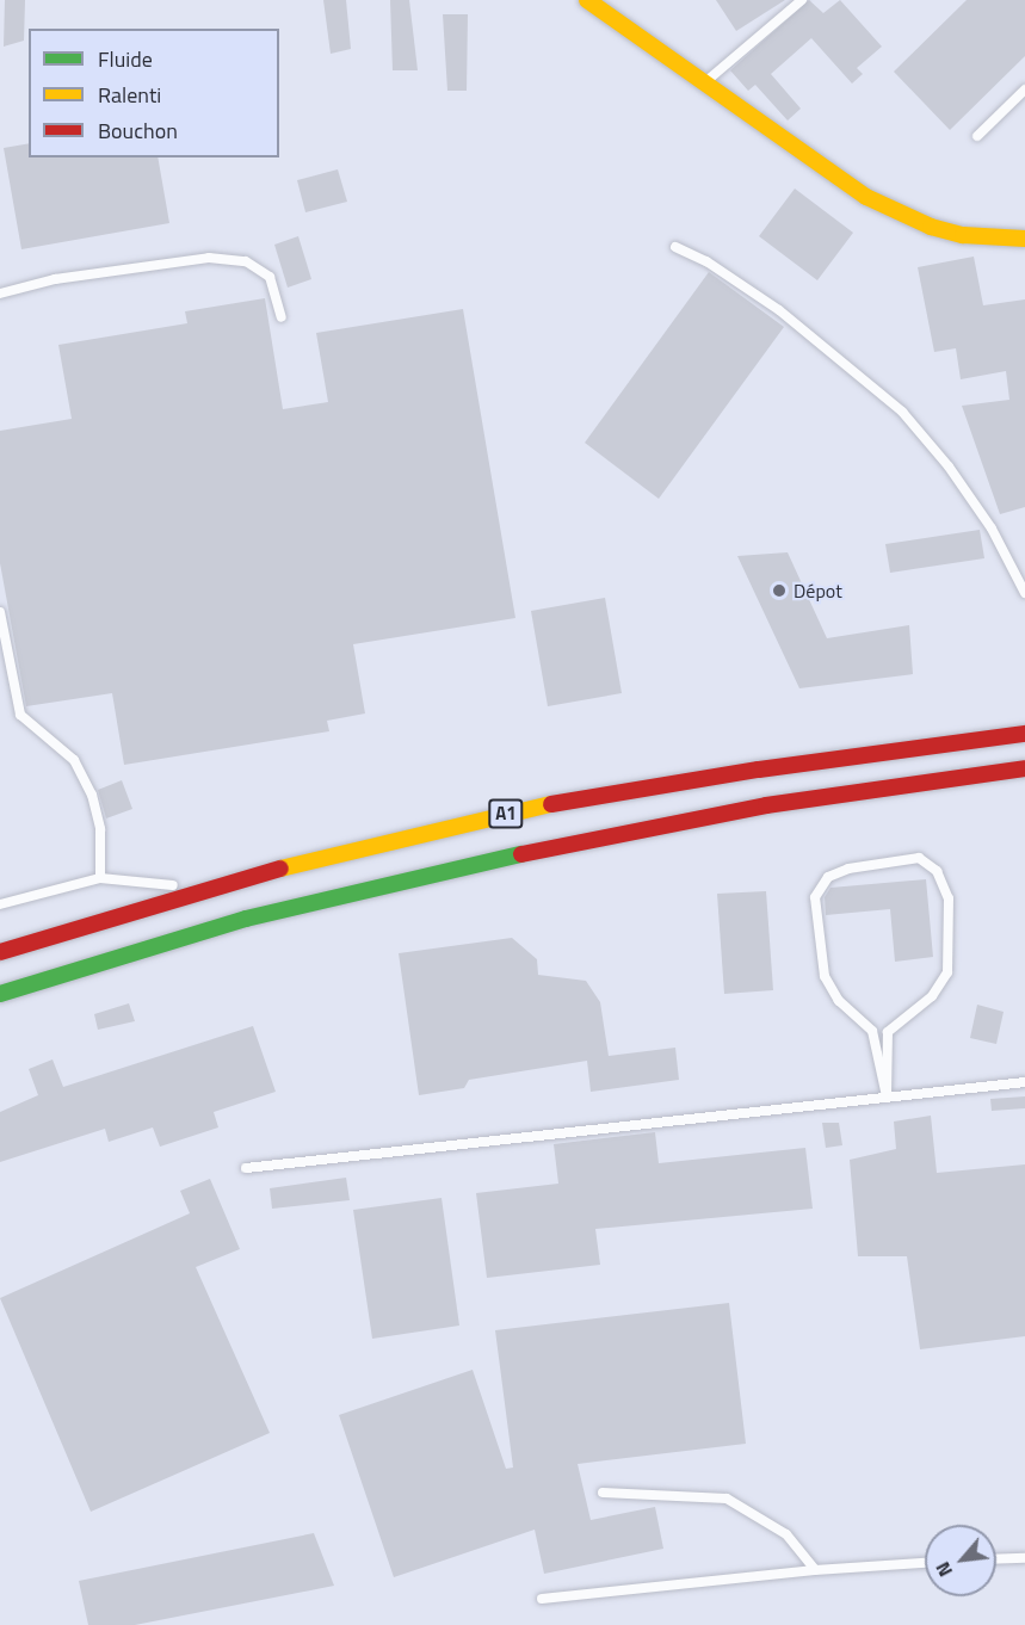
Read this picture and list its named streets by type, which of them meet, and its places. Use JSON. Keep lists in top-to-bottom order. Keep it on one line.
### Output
{"streets":{"main road":["A1"]},"places":["Dépot"],"legend":["Fluide","Ralenti","Bouchon"],"north":"bottom left"}
